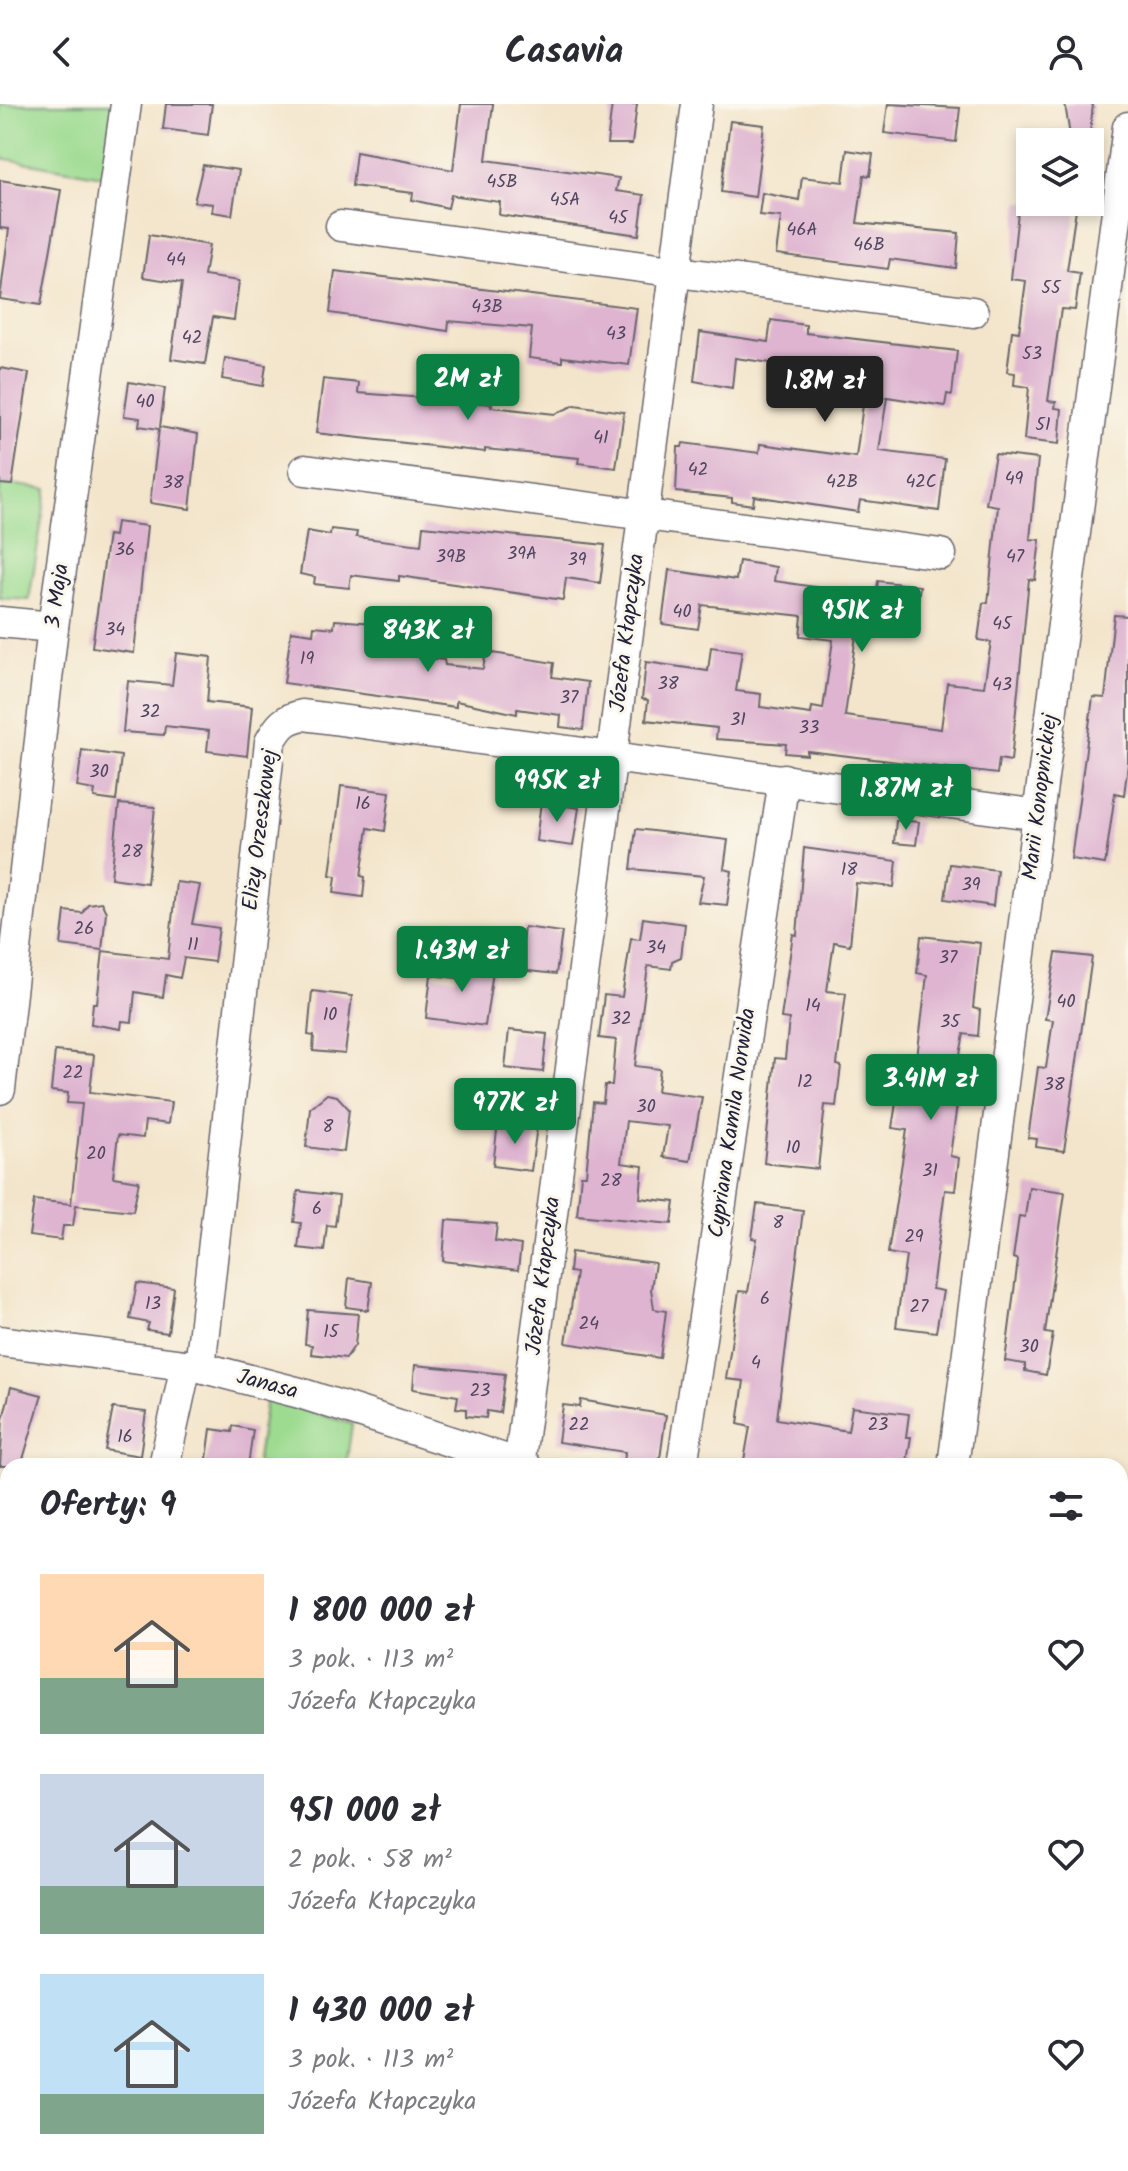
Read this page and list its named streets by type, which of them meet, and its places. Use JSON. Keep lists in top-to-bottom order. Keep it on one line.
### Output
{"streets":{"street":["3 Maja","Józefa Kłapczyka","Marii Konopnickiej","Elizy Orzeszkowej","Cypriana Kamila Norwida","Janasa"]},"crossings":[["Józefa Kłapczyka","Elizy Orzeszkowej"],["Marii Konopnickiej","Elizy Orzeszkowej"],["Elizy Orzeszkowej","Cypriana Kamila Norwida"],["Elizy Orzeszkowej","Janasa"]],"house_numbers":["45B","45A","45","46A","46B","44","55","43B","43","42","53","40","51","41","42","49","42B","42C","38","36","39A","39B","47","39","40","45","34","19","38","43","37","32","31","33","30","16","28","18","39","26","11","34","37","40","14","10","32","35","22","12","38","30","8","10","20","31","28","6","8","29","6","13","27","24","15","30","4","23","22","23","16"],"page":{"header":"Casavia","price":["2M zł","1.8M zł","951K zł","843K zł","995K zł","1.87M zł","1.43M zł","3.41M zł","977K zł"],"heading":"Oferty: 9","list":[{"name":"1 800 000 zł","note":"3 pok. · 113 m² · Józefa Kłapczyka"},{"name":"951 000 zł","note":"2 pok. · 58 m² · Józefa Kłapczyka"},{"name":"1 430 000 zł","note":"3 pok. · 113 m² · Józefa Kłapczyka"}]}}
